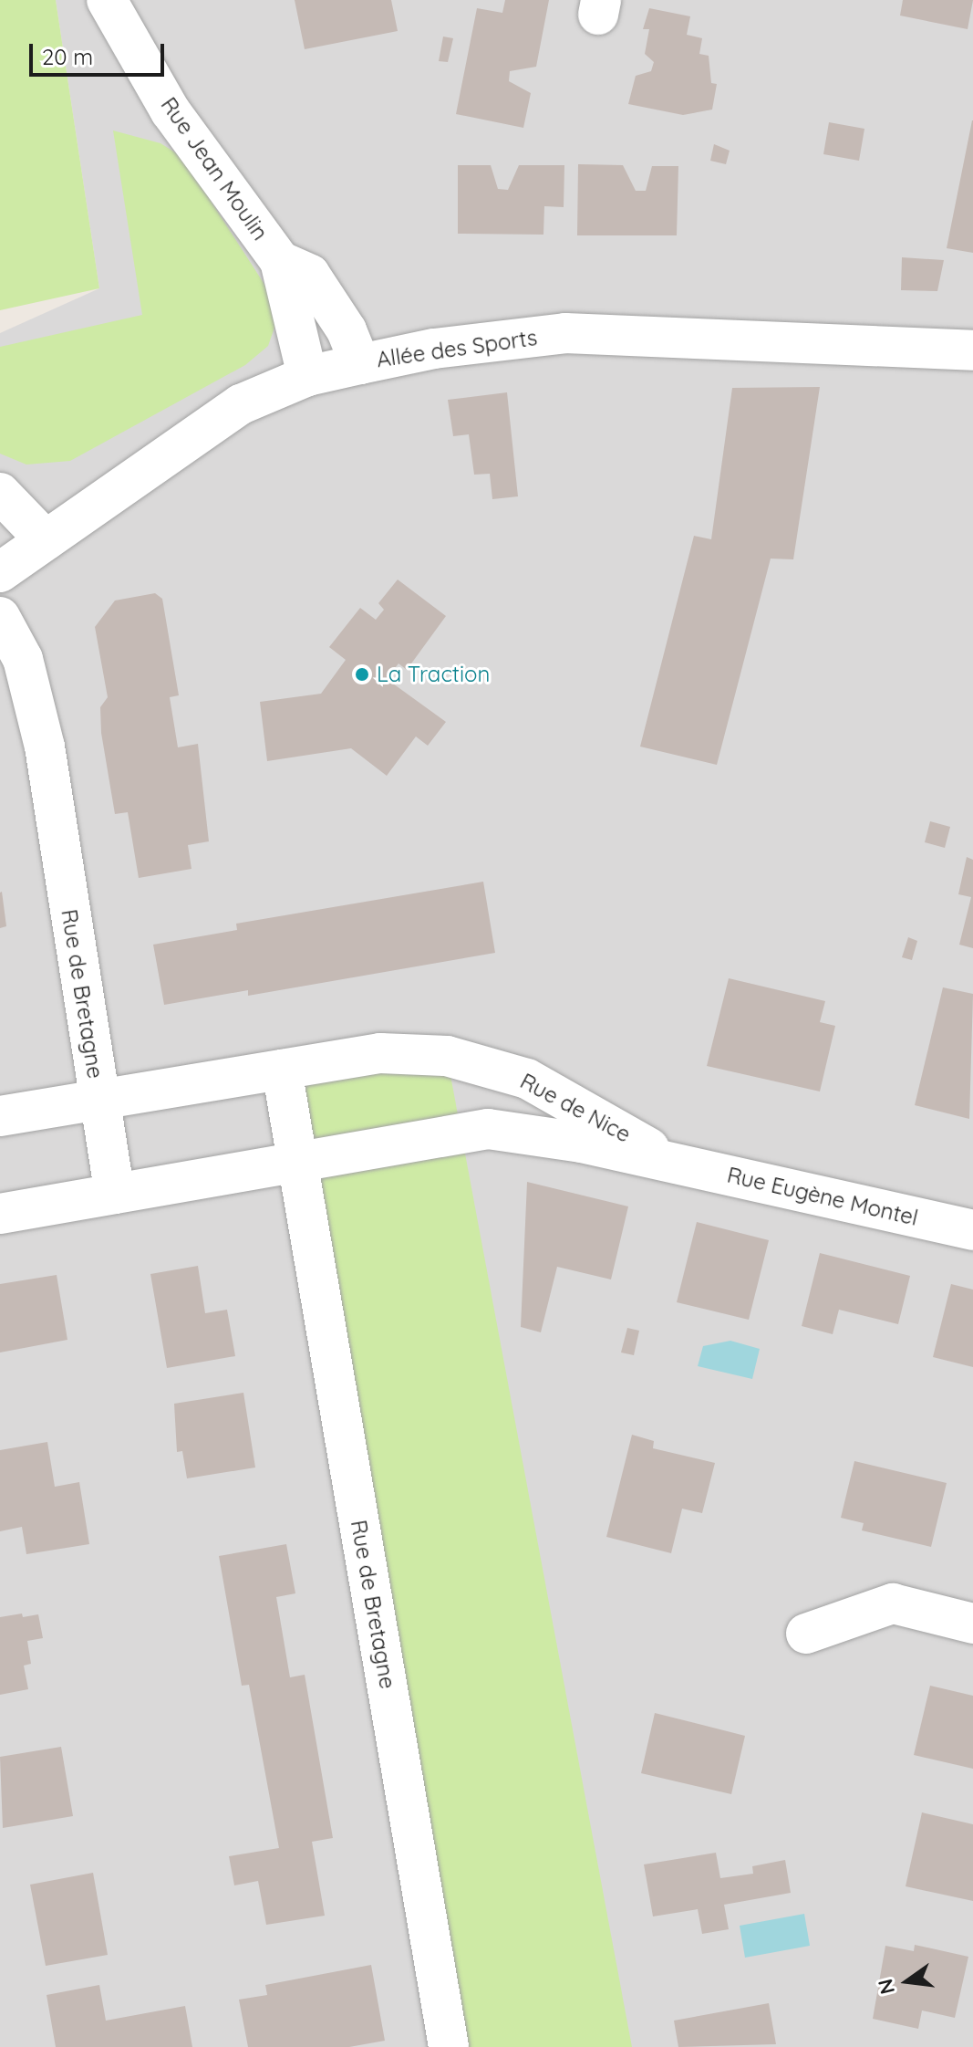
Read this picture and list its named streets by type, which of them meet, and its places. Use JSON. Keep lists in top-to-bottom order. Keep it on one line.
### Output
{"streets":{"street":["Rue Jean Moulin","Allée des Sports","Rue de Bretagne","Rue de Nice","Rue Eugène Montel"]},"crossings":[["Rue Jean Moulin","Allée des Sports"],["Rue de Bretagne","Rue de Nice"],["Rue de Nice","Rue Eugène Montel"]],"places":["La Traction"],"scale_bar":"20 m","north":"left"}
